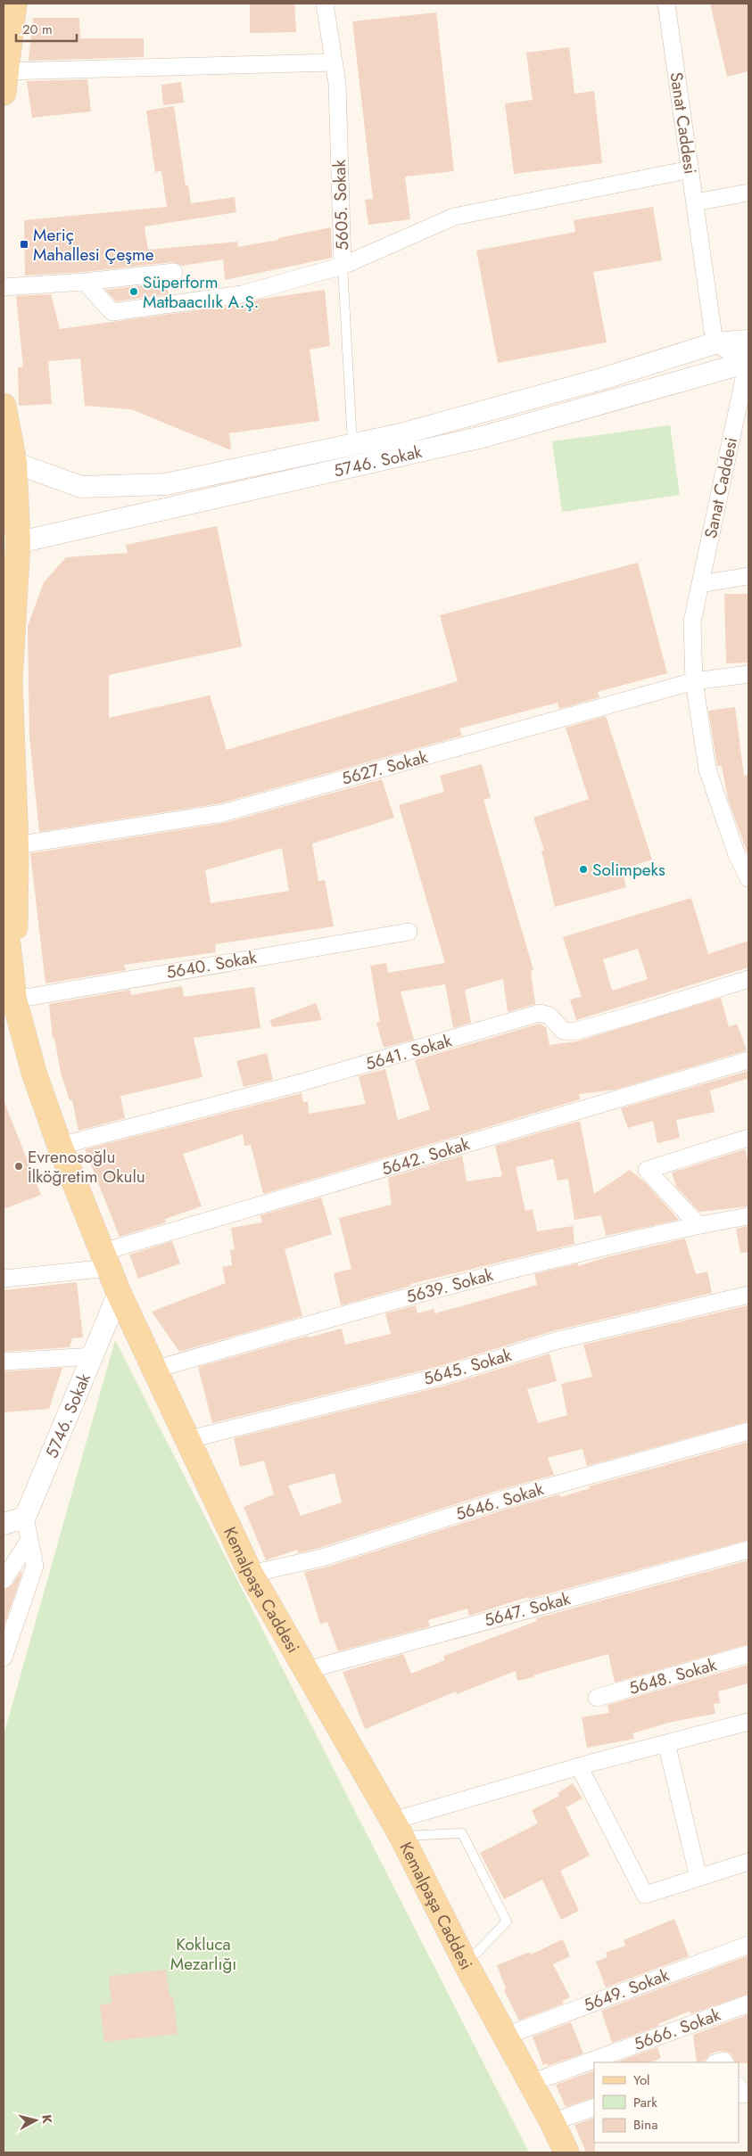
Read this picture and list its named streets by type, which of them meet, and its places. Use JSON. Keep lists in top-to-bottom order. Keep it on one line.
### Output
{"streets":{"main road":["Kemalpaşa Caddesi"],"street":["Sanat Caddesi","5605. Sokak","5746. Sokak","5627. Sokak","5640. Sokak","5641. Sokak","5642. Sokak","5639. Sokak","5645. Sokak","5646. Sokak","5647. Sokak","5648. Sokak","5649. Sokak","5666. Sokak"]},"crossings":[["Sanat Caddesi","5746. Sokak"],["Sanat Caddesi","5627. Sokak"],["5746. Sokak","Kemalpaşa Caddesi"],["5627. Sokak","Kemalpaşa Caddesi"],["5640. Sokak","Kemalpaşa Caddesi"],["5641. Sokak","Kemalpaşa Caddesi"],["5642. Sokak","Kemalpaşa Caddesi"],["5639. Sokak","Kemalpaşa Caddesi"],["5645. Sokak","Kemalpaşa Caddesi"],["5646. Sokak","Kemalpaşa Caddesi"],["Kemalpaşa Caddesi","5647. Sokak"],["Kemalpaşa Caddesi","5649. Sokak"],["Kemalpaşa Caddesi","5666. Sokak"]],"parks":["Kokluca Mezarlığı"],"places":{"transit":["Meriç Mahallesi Çeşme"],"other":["Süperform Matbaacılık A.Ş.","Solimpeks","Evrenosoğlu İlköğretim Okulu"]},"legend":["Yol","Park","Bina"],"scale_bar":"20 m","north":"right"}
